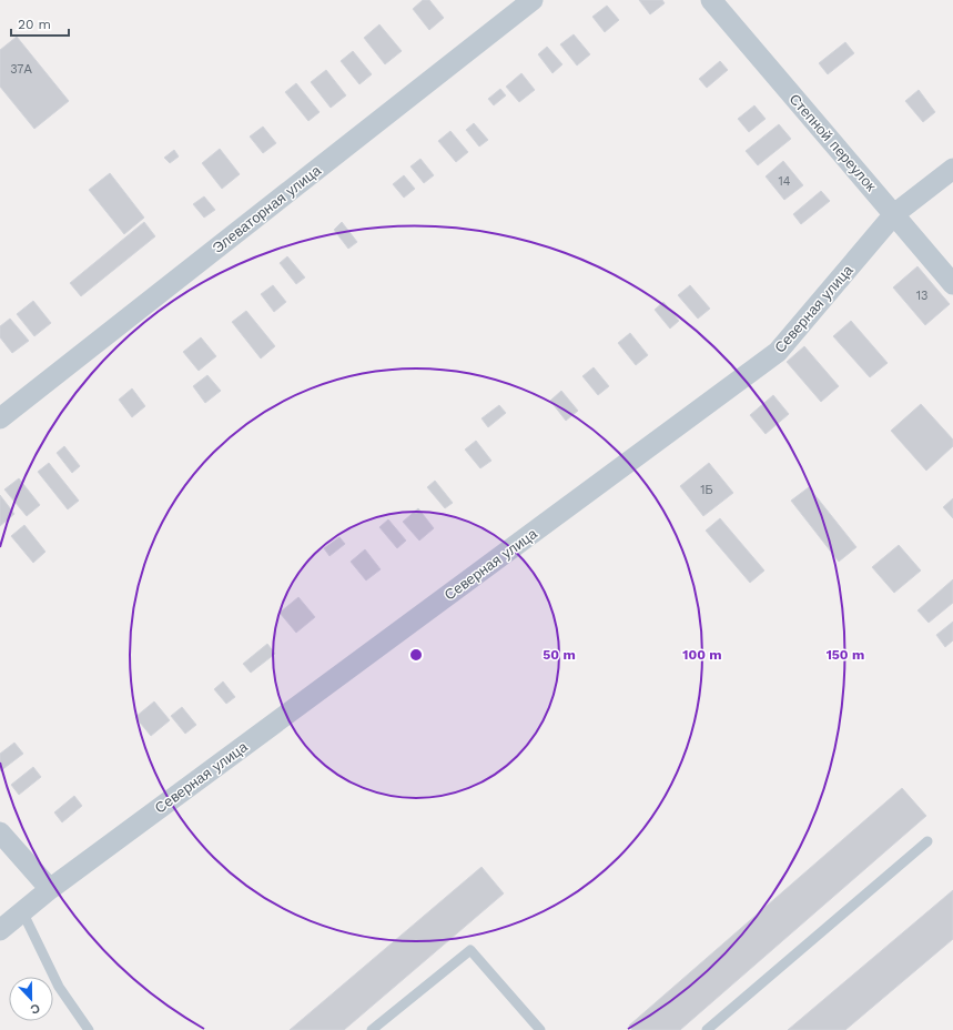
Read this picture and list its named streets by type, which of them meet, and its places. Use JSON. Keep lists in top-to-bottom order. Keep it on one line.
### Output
{"streets":{"street":["Степной переулок","Элеваторная улица","Северная улица"]},"crossings":[["Степной переулок","Северная улица"]],"house_numbers":["37А","14","13","1Б"],"scale_bar":"20 m","north":"bottom","rings":["50 m","100 m","150 m"]}
